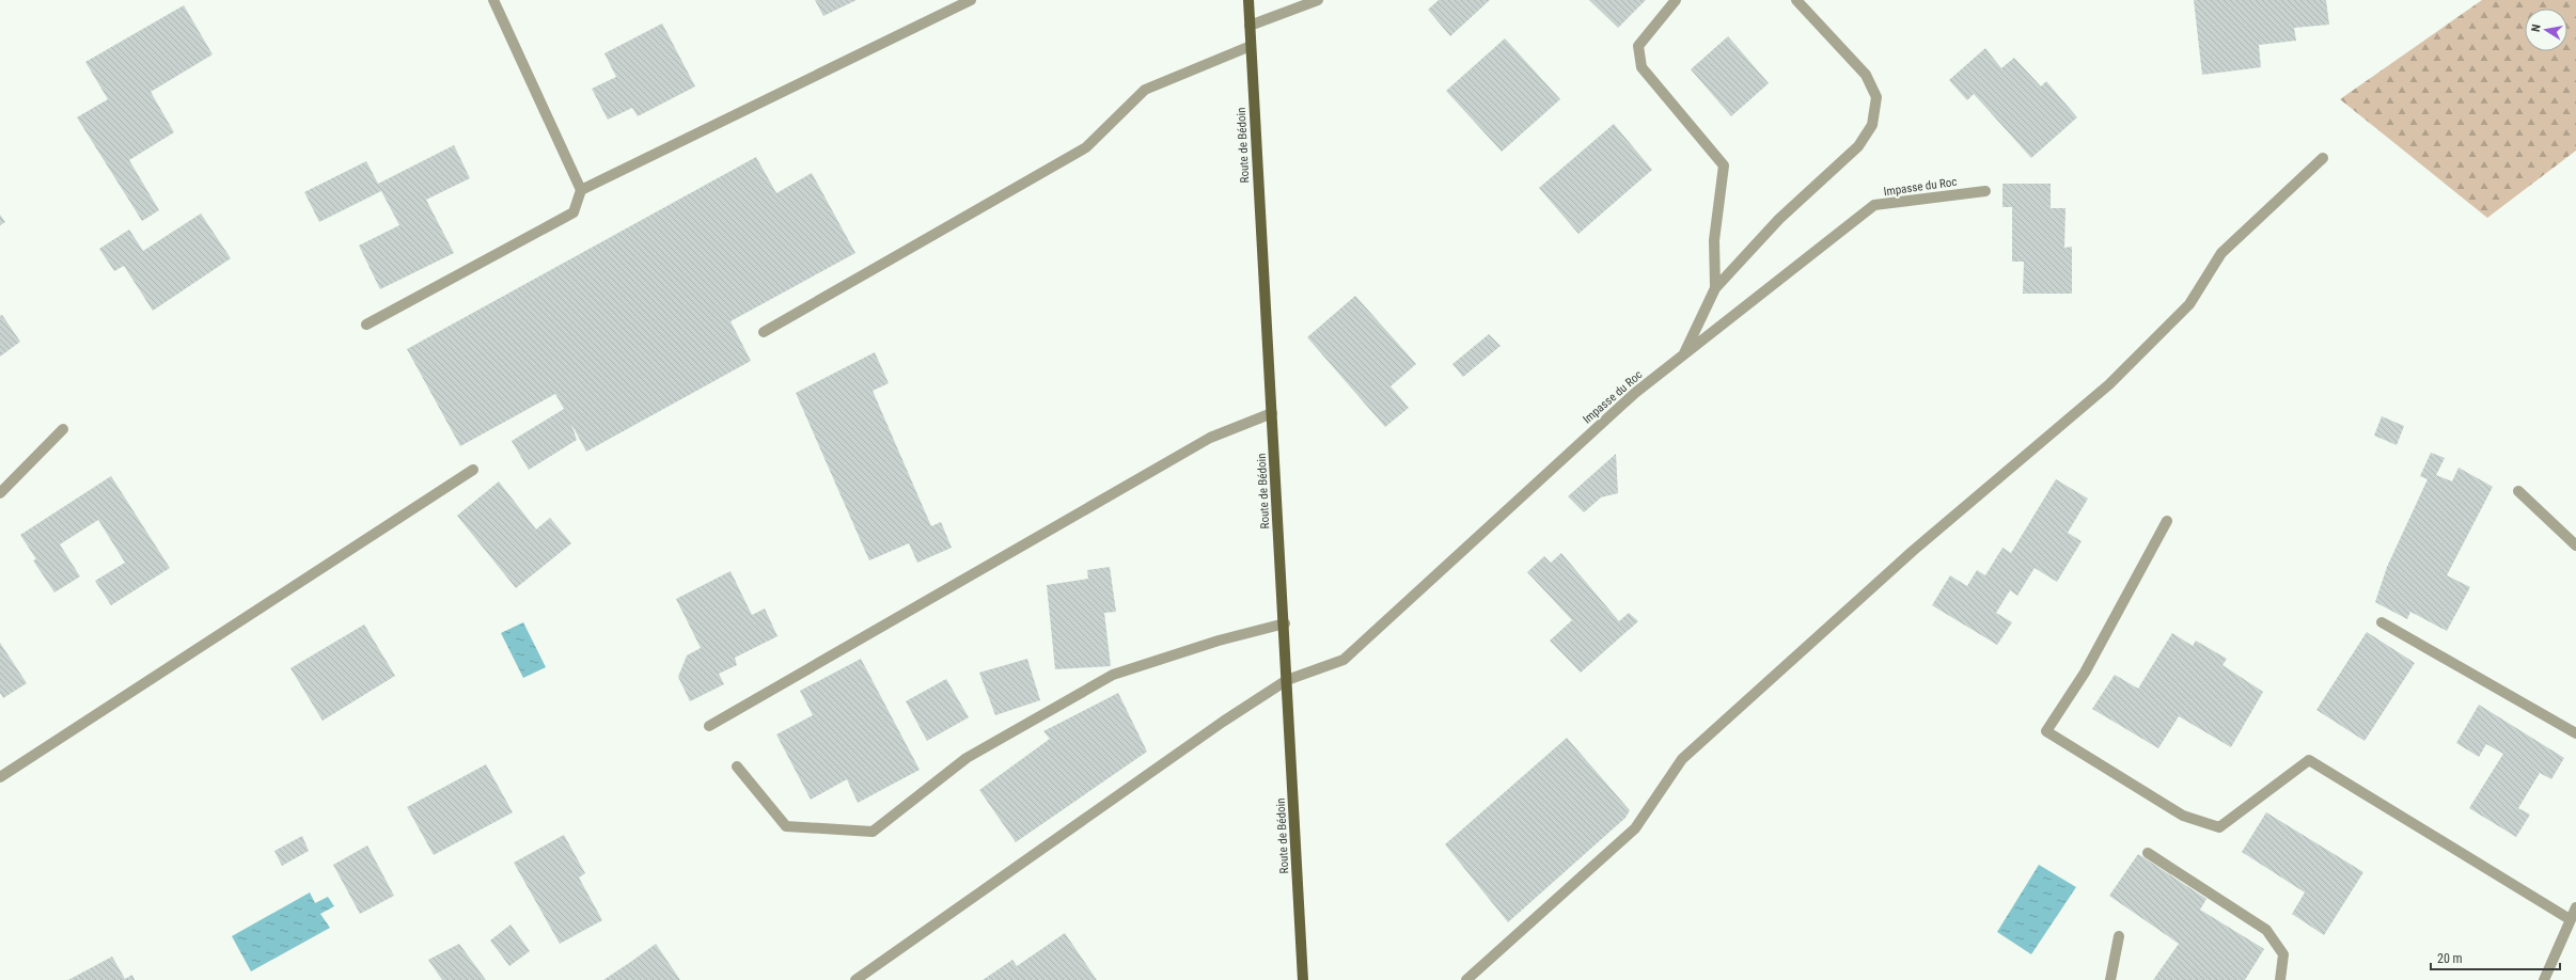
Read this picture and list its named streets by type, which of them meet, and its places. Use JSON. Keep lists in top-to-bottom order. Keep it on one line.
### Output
{"streets":{"main road":["Route de Bédoin"],"street":["Impasse du Roc"]},"crossings":[["Route de Bédoin","Impasse du Roc"]],"scale_bar":"20 m","north":"left"}
